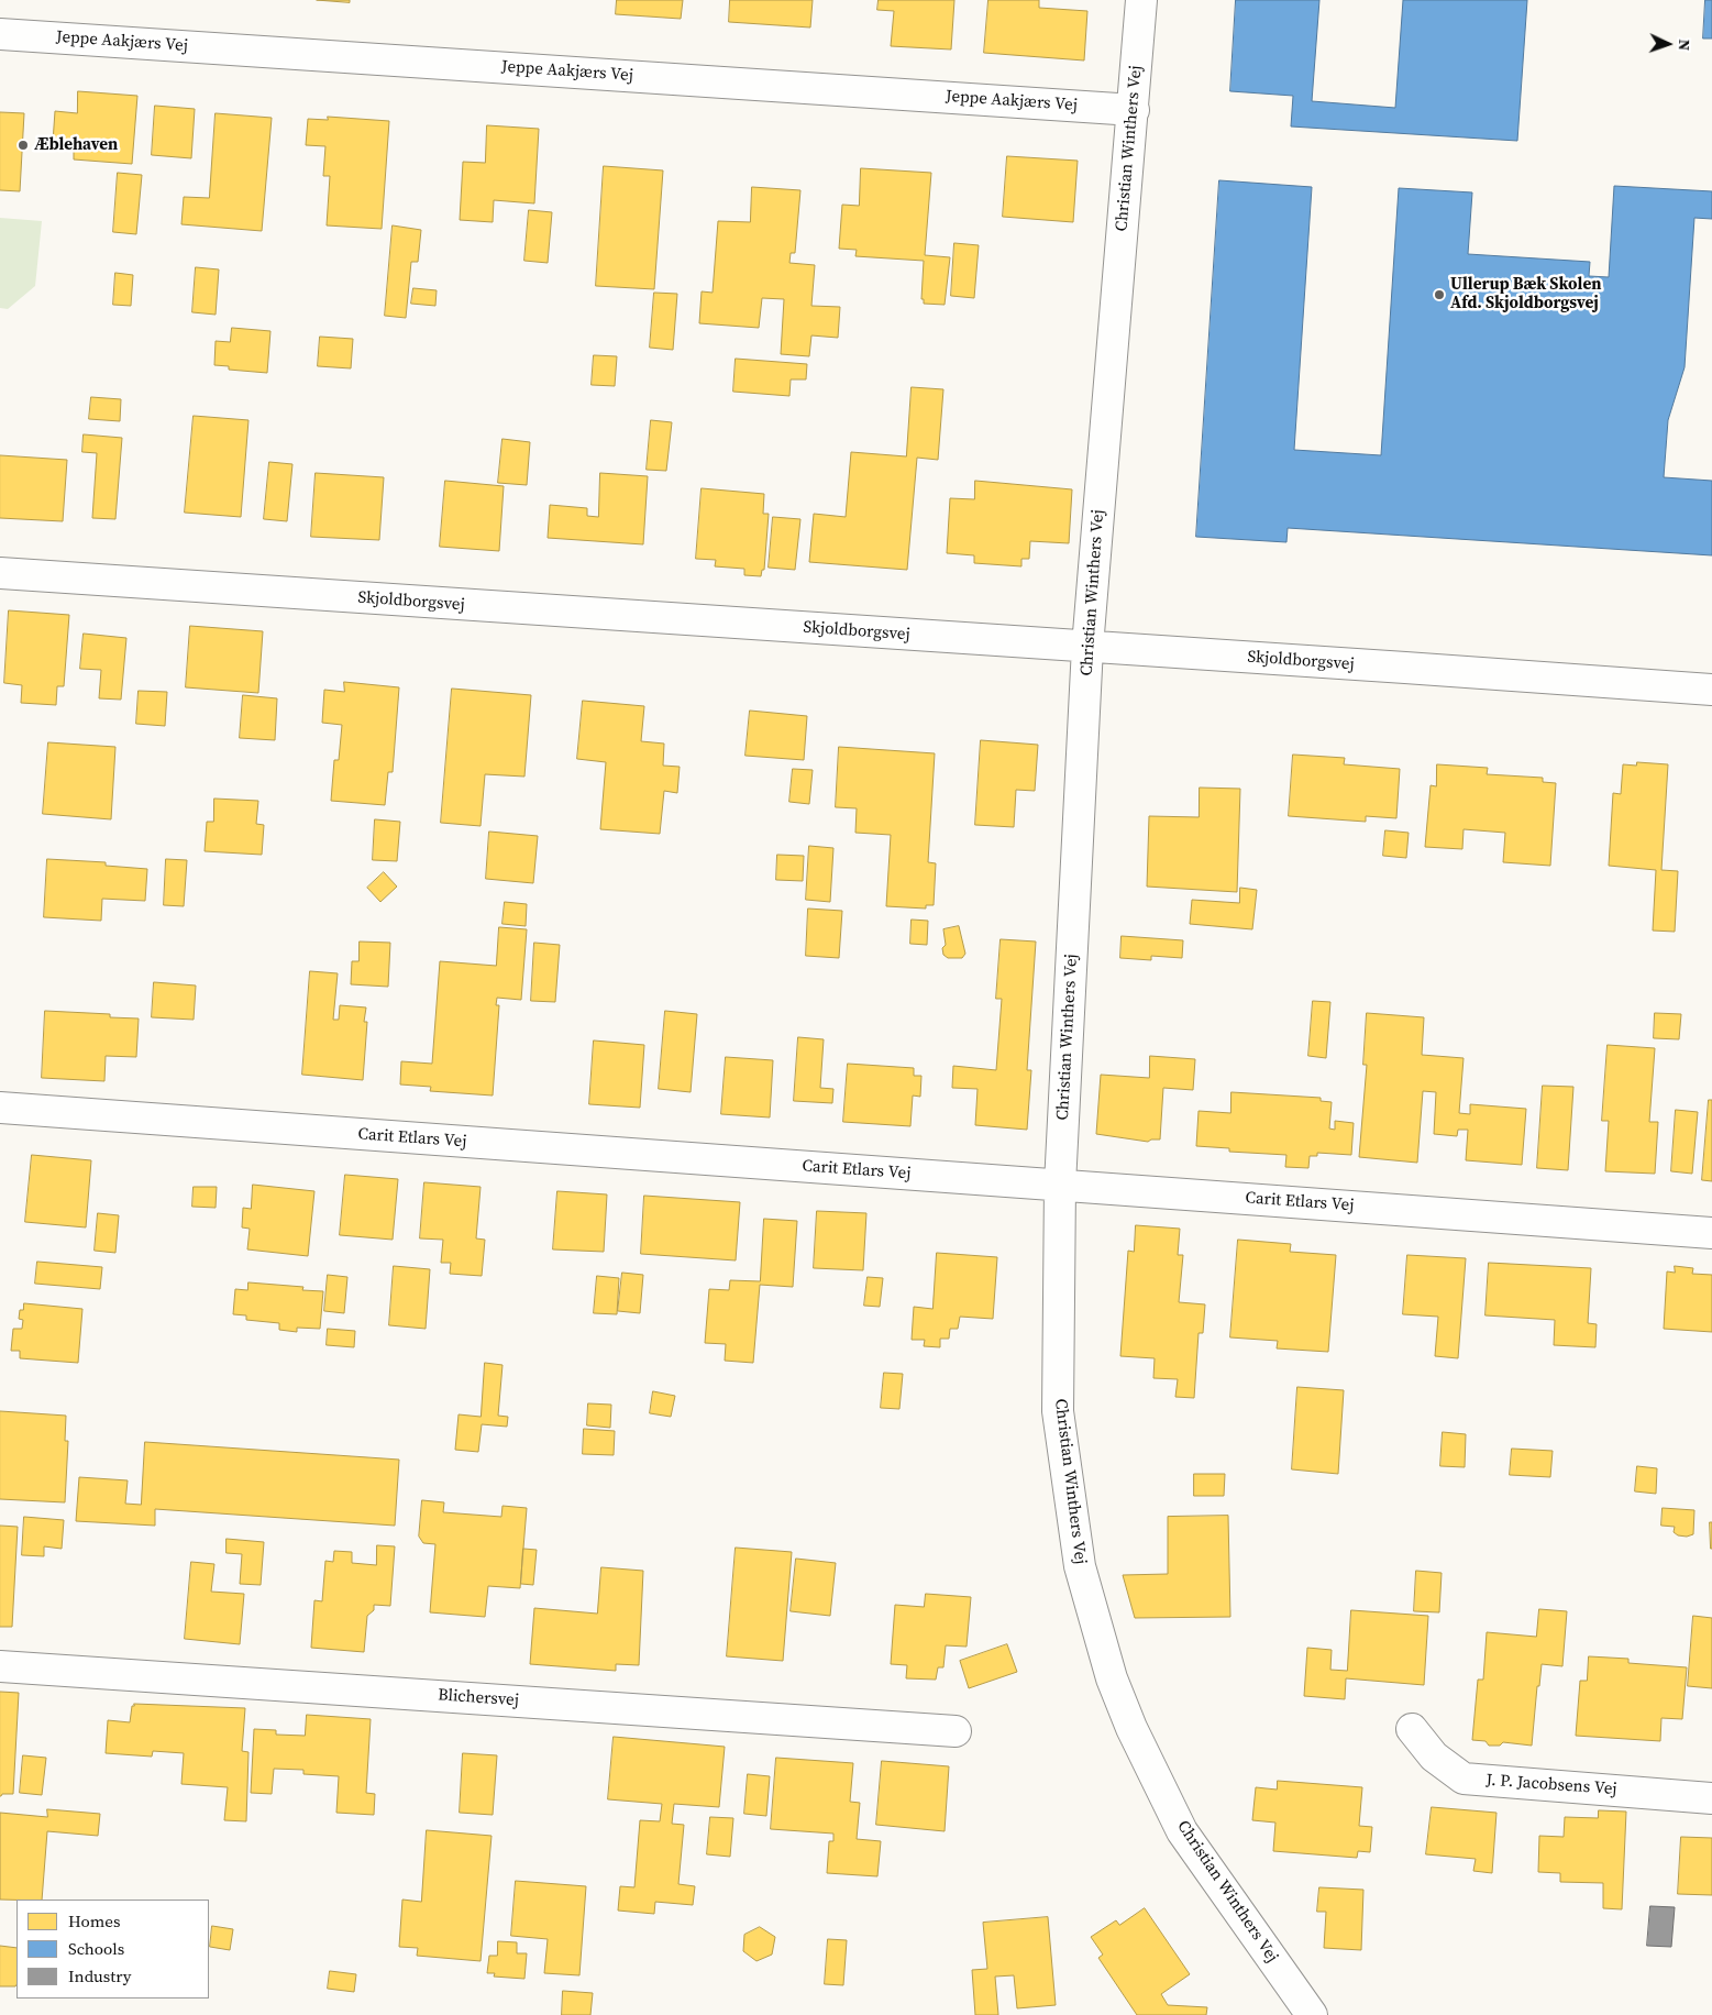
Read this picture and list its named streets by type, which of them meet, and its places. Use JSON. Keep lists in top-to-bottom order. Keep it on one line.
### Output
{"streets":{"street":["Jeppe Aakjærs Vej","Christian Winthers Vej","Skjoldborgsvej","Carit Etlars Vej","Blichersvej","J. P. Jacobsens Vej"]},"crossings":[["Jeppe Aakjærs Vej","Christian Winthers Vej"],["Christian Winthers Vej","Skjoldborgsvej"],["Christian Winthers Vej","Carit Etlars Vej"]],"places":["Æblehaven","Ullerup Bæk Skolen Afd. Skjoldborgsvej"],"legend":["Homes","Schools","Industry"],"north":"right"}
